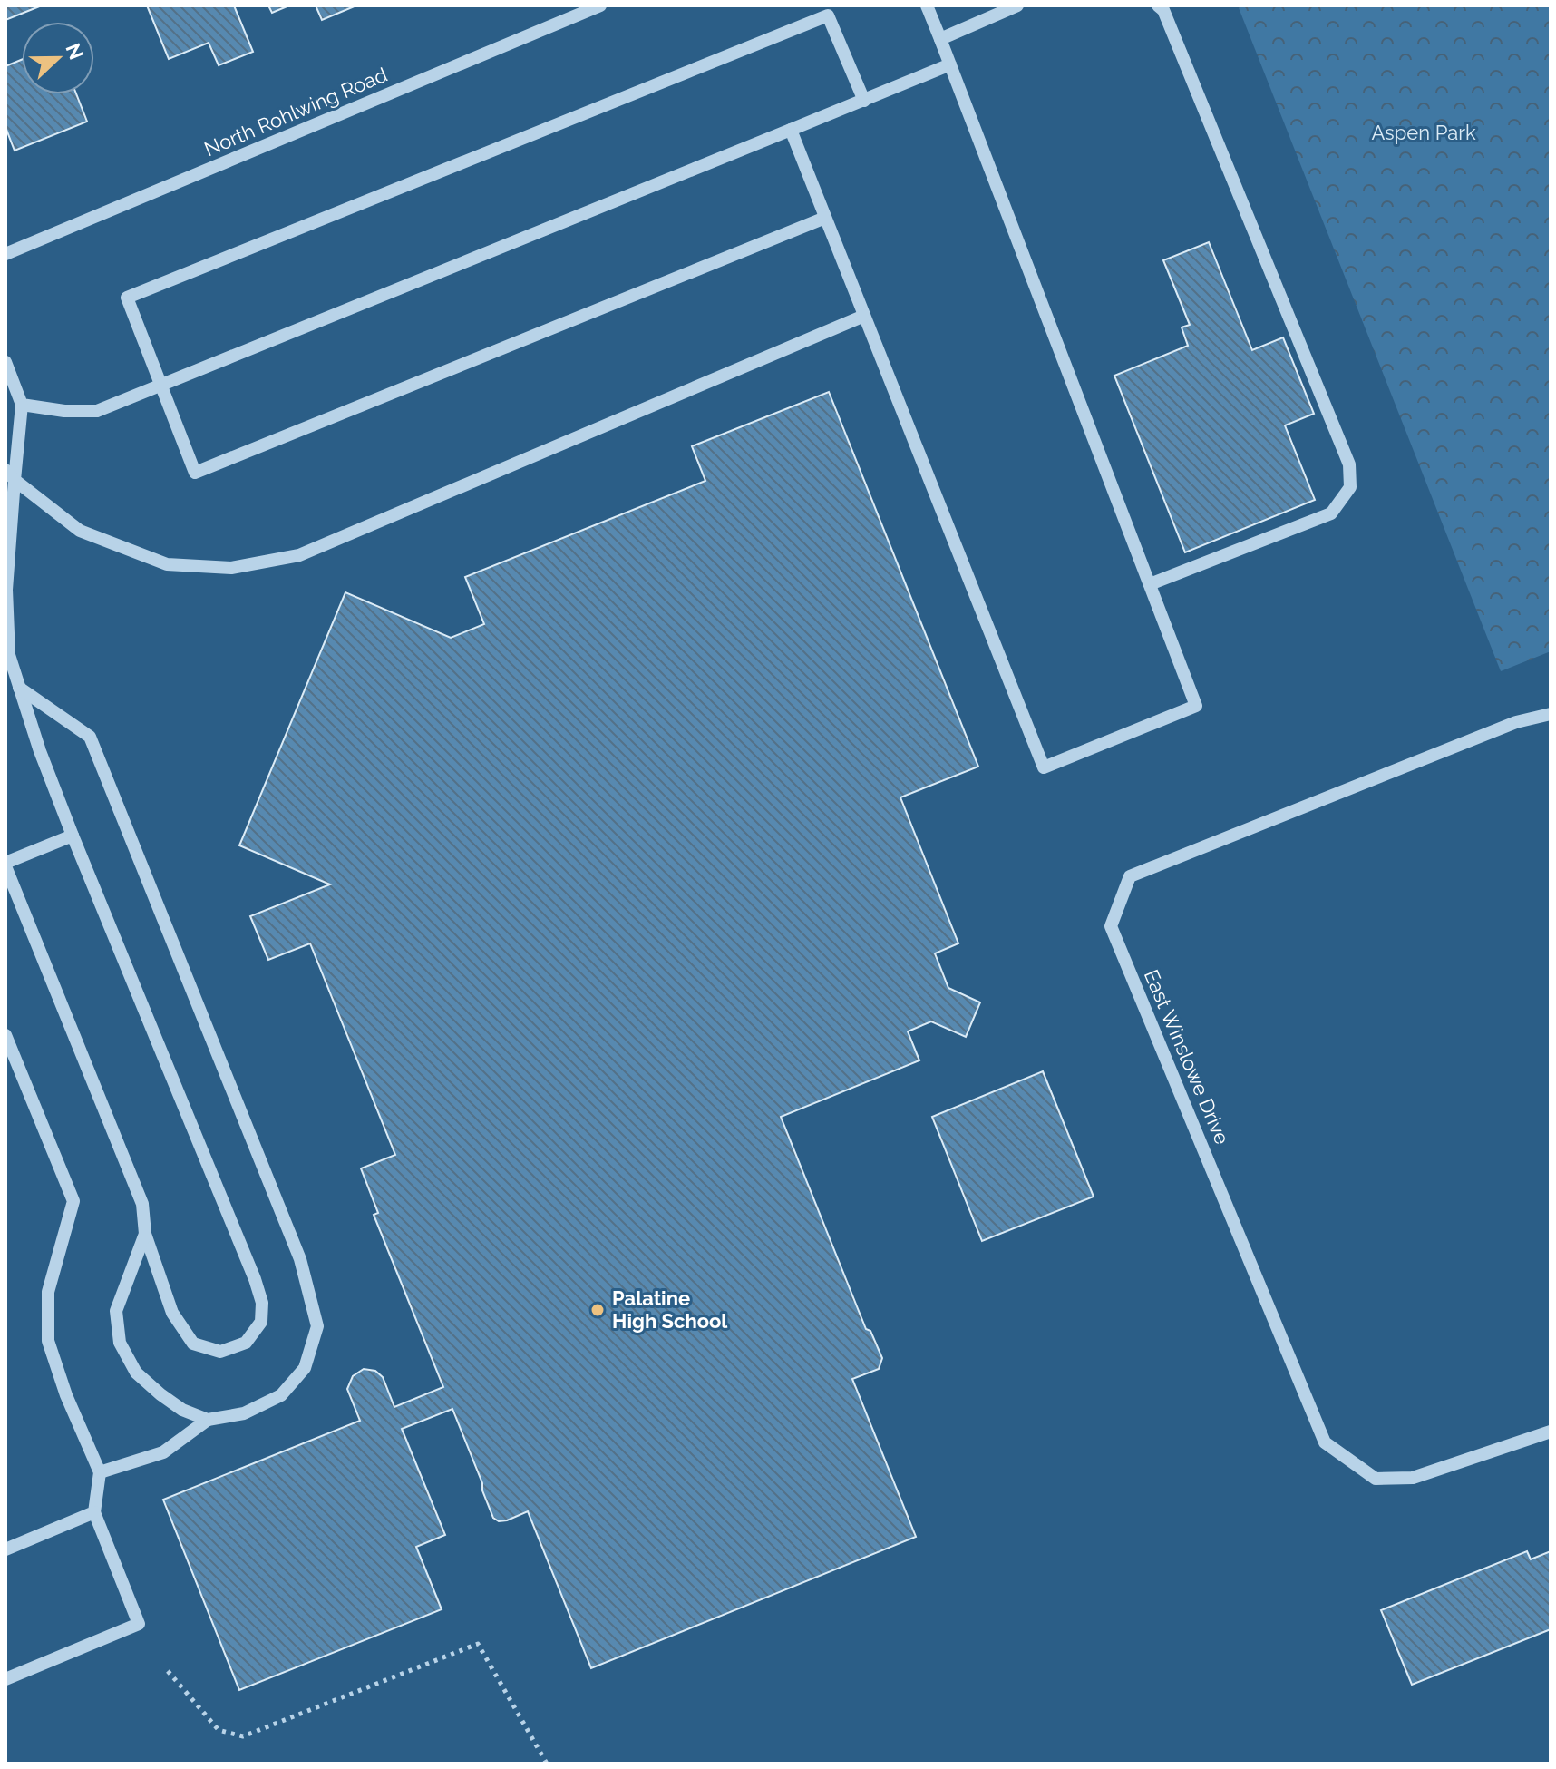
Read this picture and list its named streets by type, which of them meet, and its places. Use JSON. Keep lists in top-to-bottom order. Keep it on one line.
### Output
{"streets":{"street":["North Rohlwing Road","East Winslowe Drive"]},"parks":["Aspen Park"],"places":["Palatine High School"],"north":"right"}
